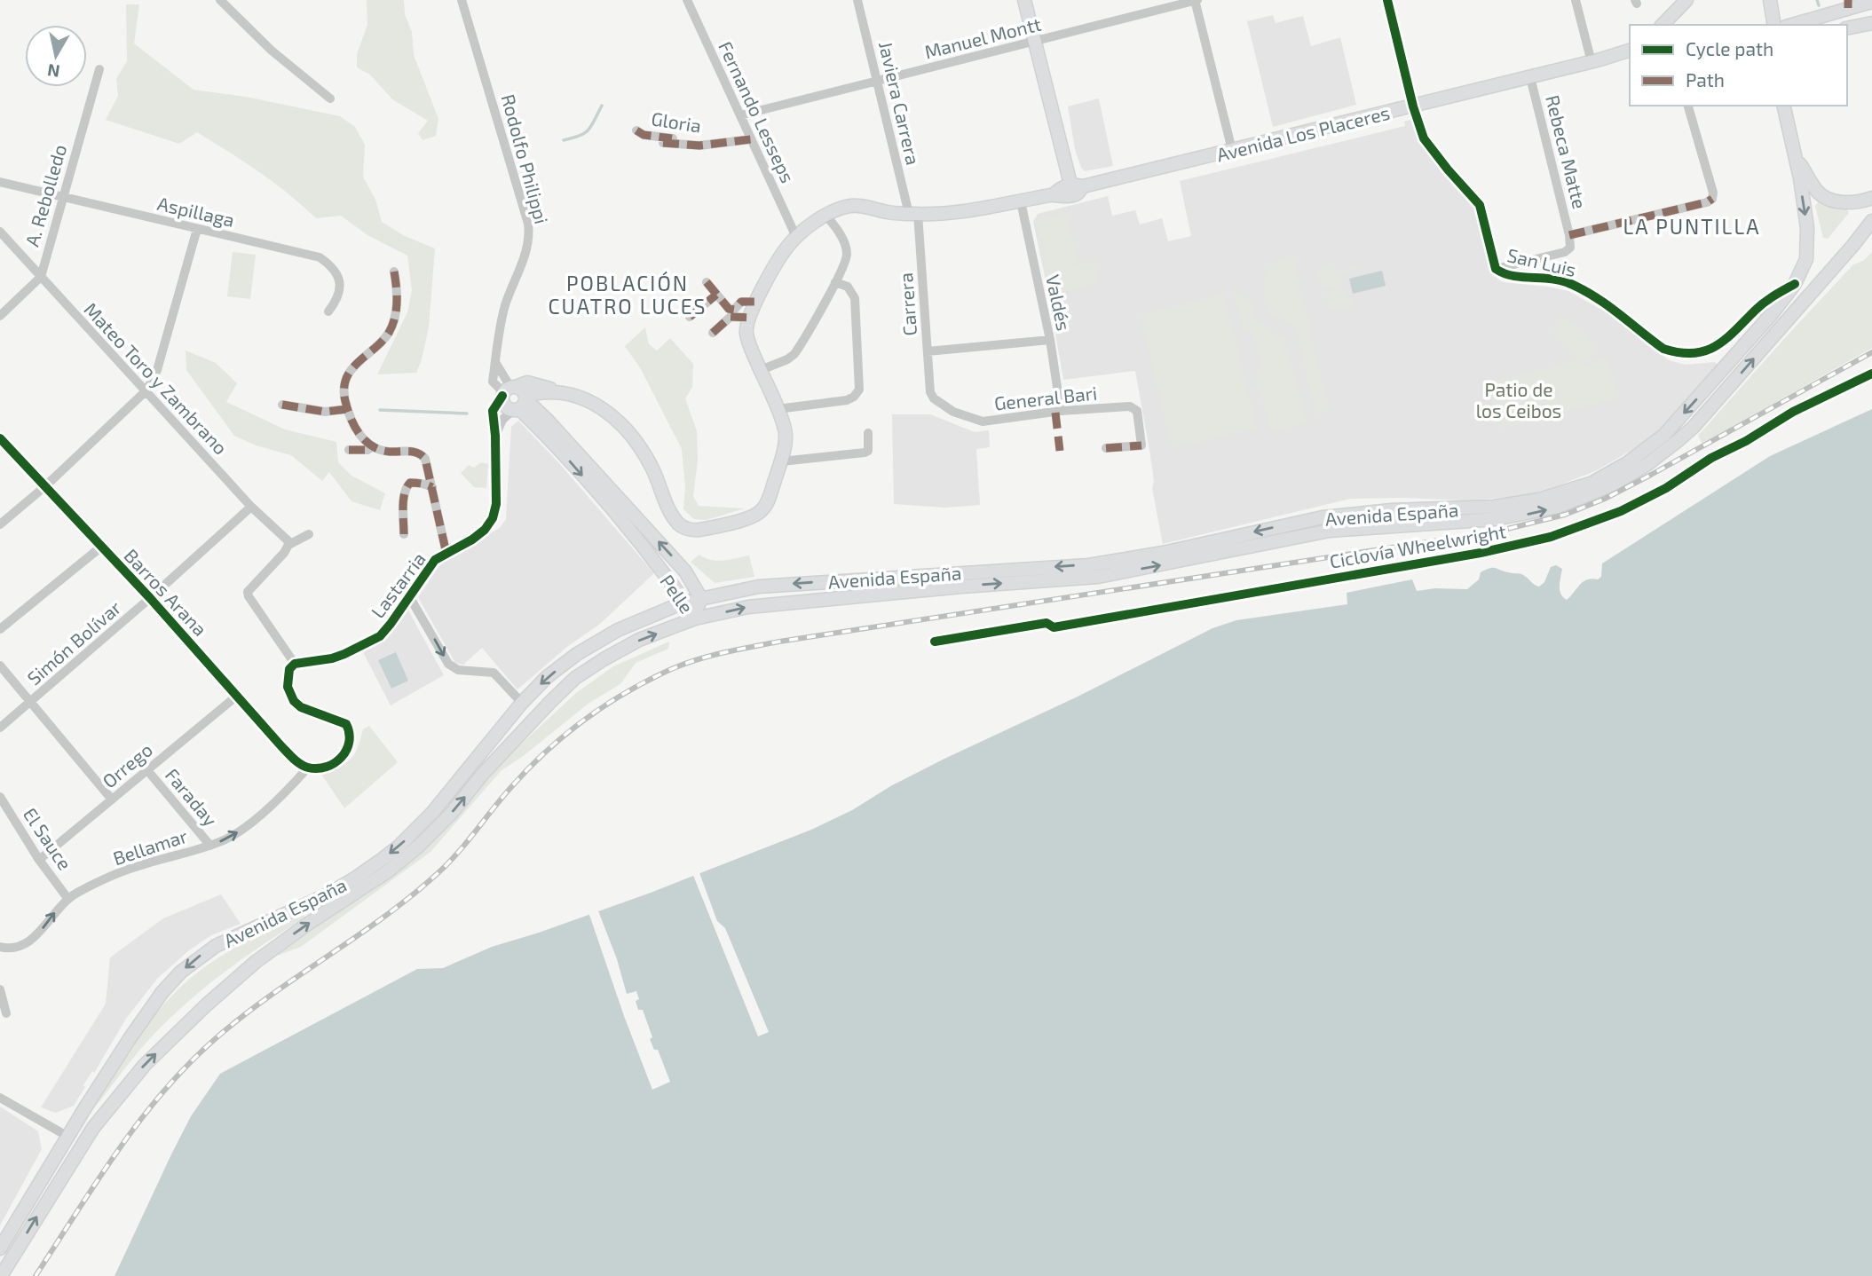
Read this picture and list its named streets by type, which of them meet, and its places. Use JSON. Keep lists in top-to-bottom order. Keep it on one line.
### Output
{"streets":{"main road":["Avenida Los Placeres","Avenida España","Pelle"],"street":["Manuel Montt","Javiera Carrera","Fernando Lesseps","Gloria","Rebeca Matte","Rodolfo Philippi","A. Rebolledo","Aspillaga","San Luis","Valdés","Carrera","Mateo Toro y Zambrano","General Bari","Lastarria","Barros Arana","Simón Bolívar","Orrego","Faraday","El Sauce","Bellamar"],"cycle path":["Ciclovía Wheelwright"]},"crossings":[["Manuel Montt","Javiera Carrera"],["Manuel Montt","Fernando Lesseps"],["Javiera Carrera","Avenida Los Placeres"],["Javiera Carrera","Carrera"],["Fernando Lesseps","Gloria"],["Fernando Lesseps","Avenida Los Placeres"],["Avenida Los Placeres","Rebeca Matte"],["Avenida Los Placeres","San Luis"],["Avenida Los Placeres","Valdés"],["Avenida Los Placeres","Carrera"],["Avenida Los Placeres","Pelle"],["Rodolfo Philippi","Lastarria"],["A. Rebolledo","Aspillaga"],["A. Rebolledo","Mateo Toro y Zambrano"],["San Luis","Avenida España"],["Valdés","General Bari"],["Carrera","General Bari"],["Mateo Toro y Zambrano","Simón Bolívar"],["Avenida España","Pelle"],["Barros Arana","Simón Bolívar"],["Barros Arana","Orrego"],["Barros Arana","Bellamar"],["Orrego","Faraday"],["Orrego","El Sauce"],["Faraday","Bellamar"],["El Sauce","Bellamar"]],"one_way":["Bellamar"],"districts":["LA PUNTILLA","POBLACIÓN CUATRO LUCES"],"parks":["Patio de los Ceibos"],"legend":["Cycle path","Path"],"north":"bottom"}
